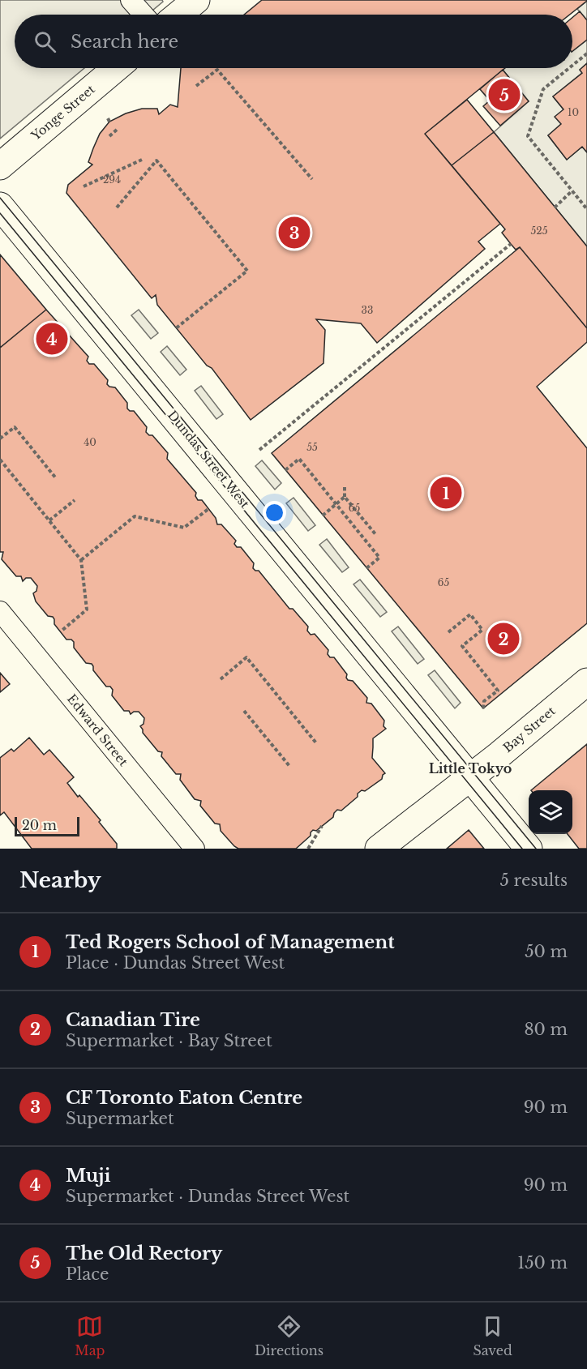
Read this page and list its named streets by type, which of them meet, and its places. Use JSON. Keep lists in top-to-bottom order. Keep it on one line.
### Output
{"streets":{"main road":["Yonge Street","Dundas Street West","Bay Street"],"street":["Edward Street"]},"crossings":[["Dundas Street West","Bay Street"]],"districts":["Little Tokyo"],"house_numbers":["10","294","525","33","40","55","65","65"],"scale_bar":"20 m","page":{"search":"Search here","pins":["5","3","4","1","2"],"scale":"20 m","heading":["Nearby","5 results"],"list":[{"mark":"1","name":"Ted Rogers School of Management","note":"Place · Dundas Street West","value":"50 m"},{"mark":"2","name":"Canadian Tire","note":"Supermarket · Bay Street","value":"80 m"},{"mark":"3","name":"CF Toronto Eaton Centre","note":"Supermarket","value":"90 m"},{"mark":"4","name":"Muji","note":"Supermarket · Dundas Street West","value":"90 m"},{"mark":"5","name":"The Old Rectory","note":"Place","value":"150 m"}],"nav":["Map","Directions","Saved"]}}
